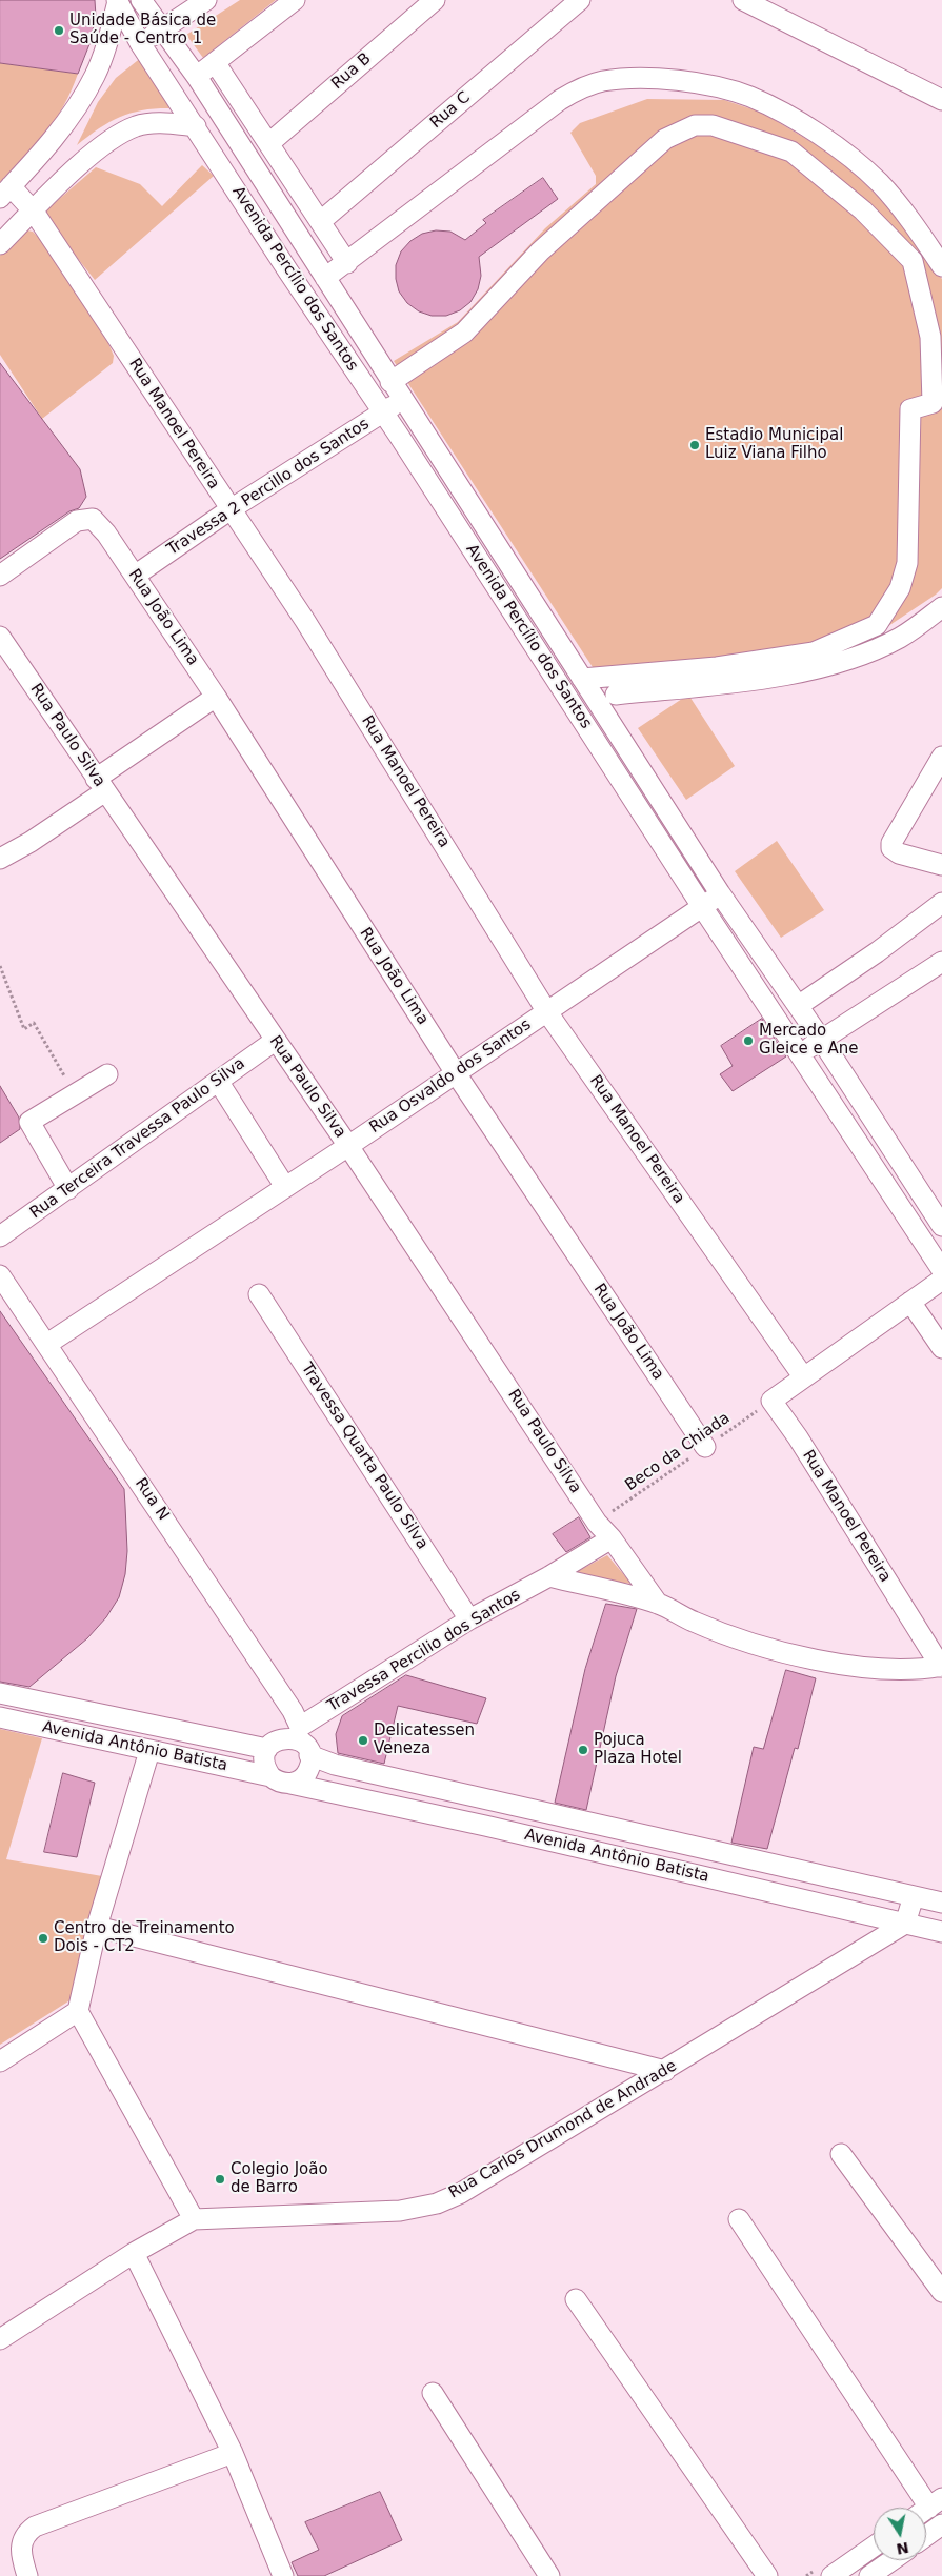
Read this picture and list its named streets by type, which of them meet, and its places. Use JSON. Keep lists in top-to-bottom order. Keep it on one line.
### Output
{"streets":{"street":["Rua B","Rua C","Avenida Percílio dos Santos","Rua Manoel Pereira","Travessa 2 Percillo dos Santos","Rua João Lima","Rua Paulo Silva","Rua Osvaldo dos Santos","Rua Terceira Travessa Paulo Silva","Travessa Quarta Paulo Silva","Rua N","Travessa Percilio dos Santos","Avenida Antônio Batista","Rua Carlos Drumond de Andrade"],"path":["Beco da Chiada"]},"crossings":[["Avenida Percílio dos Santos","Travessa 2 Percillo dos Santos"],["Avenida Percílio dos Santos","Rua Osvaldo dos Santos"],["Rua Manoel Pereira","Travessa 2 Percillo dos Santos"],["Rua Manoel Pereira","Rua Paulo Silva"],["Rua Manoel Pereira","Rua Osvaldo dos Santos"],["Rua Manoel Pereira","Beco da Chiada"],["Travessa 2 Percillo dos Santos","Rua João Lima"],["Rua João Lima","Rua Osvaldo dos Santos"],["Rua João Lima","Beco da Chiada"],["Rua Paulo Silva","Rua Osvaldo dos Santos"],["Rua Paulo Silva","Rua Terceira Travessa Paulo Silva"],["Rua Paulo Silva","Beco da Chiada"],["Rua Paulo Silva","Travessa Percilio dos Santos"],["Rua Osvaldo dos Santos","Rua N"],["Travessa Quarta Paulo Silva","Travessa Percilio dos Santos"],["Rua N","Travessa Percilio dos Santos"],["Rua N","Avenida Antônio Batista"],["Travessa Percilio dos Santos","Avenida Antônio Batista"],["Avenida Antônio Batista","Rua Carlos Drumond de Andrade"]],"places":["Unidade Básica de Saúde - Centro 1","Estadio Municipal Luiz Viana Filho","Mercado Gleice e Ane","Delicatessen Veneza","Pojuca Plaza Hotel","Centro de Treinamento Dois - CT2","Colegio João de Barro"],"north":"bottom"}
